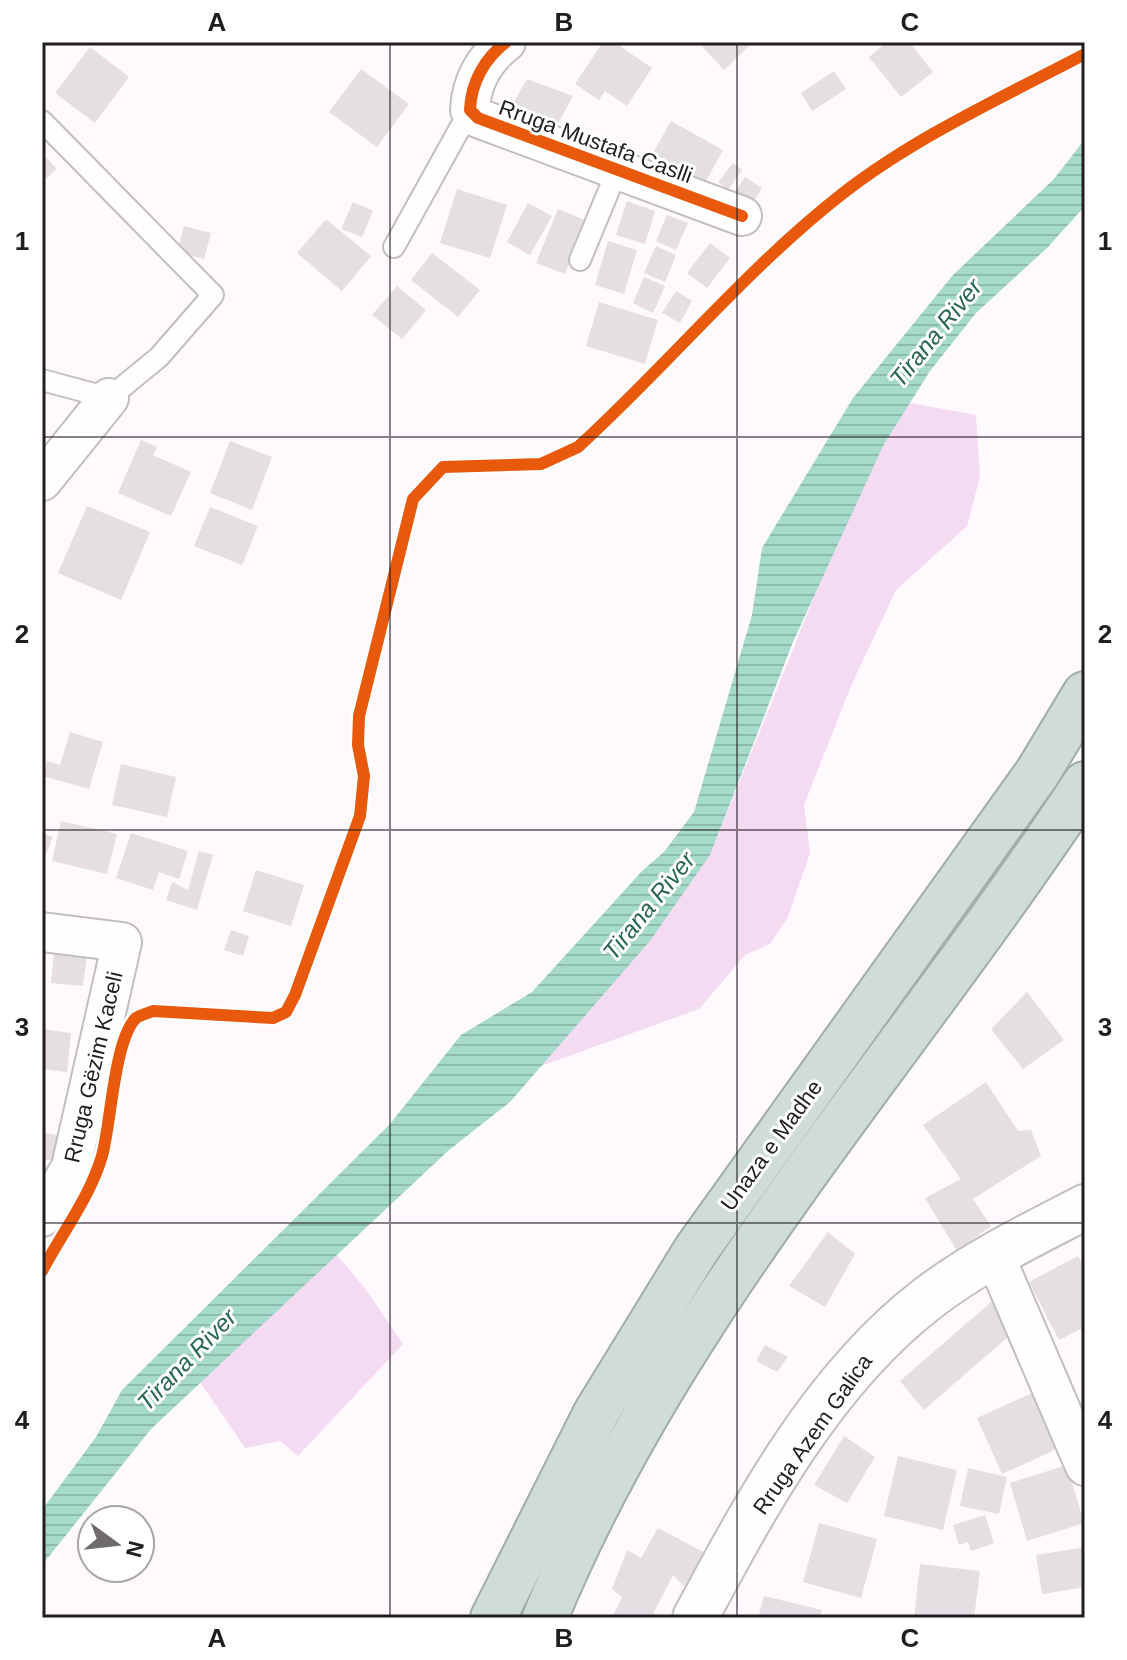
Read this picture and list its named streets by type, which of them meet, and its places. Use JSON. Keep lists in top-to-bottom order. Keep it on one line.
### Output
{"streets":{"highway":["Unaza e Madhe"],"main road":["Rruga Azem Galica"],"street":["Rruga Mustafa Caslli","Rruga Gëzim Kaceli"]},"water":["Tirana River"],"north":"right","grid":{"columns":["A","B","C"],"rows":["1","2","3","4"]}}
